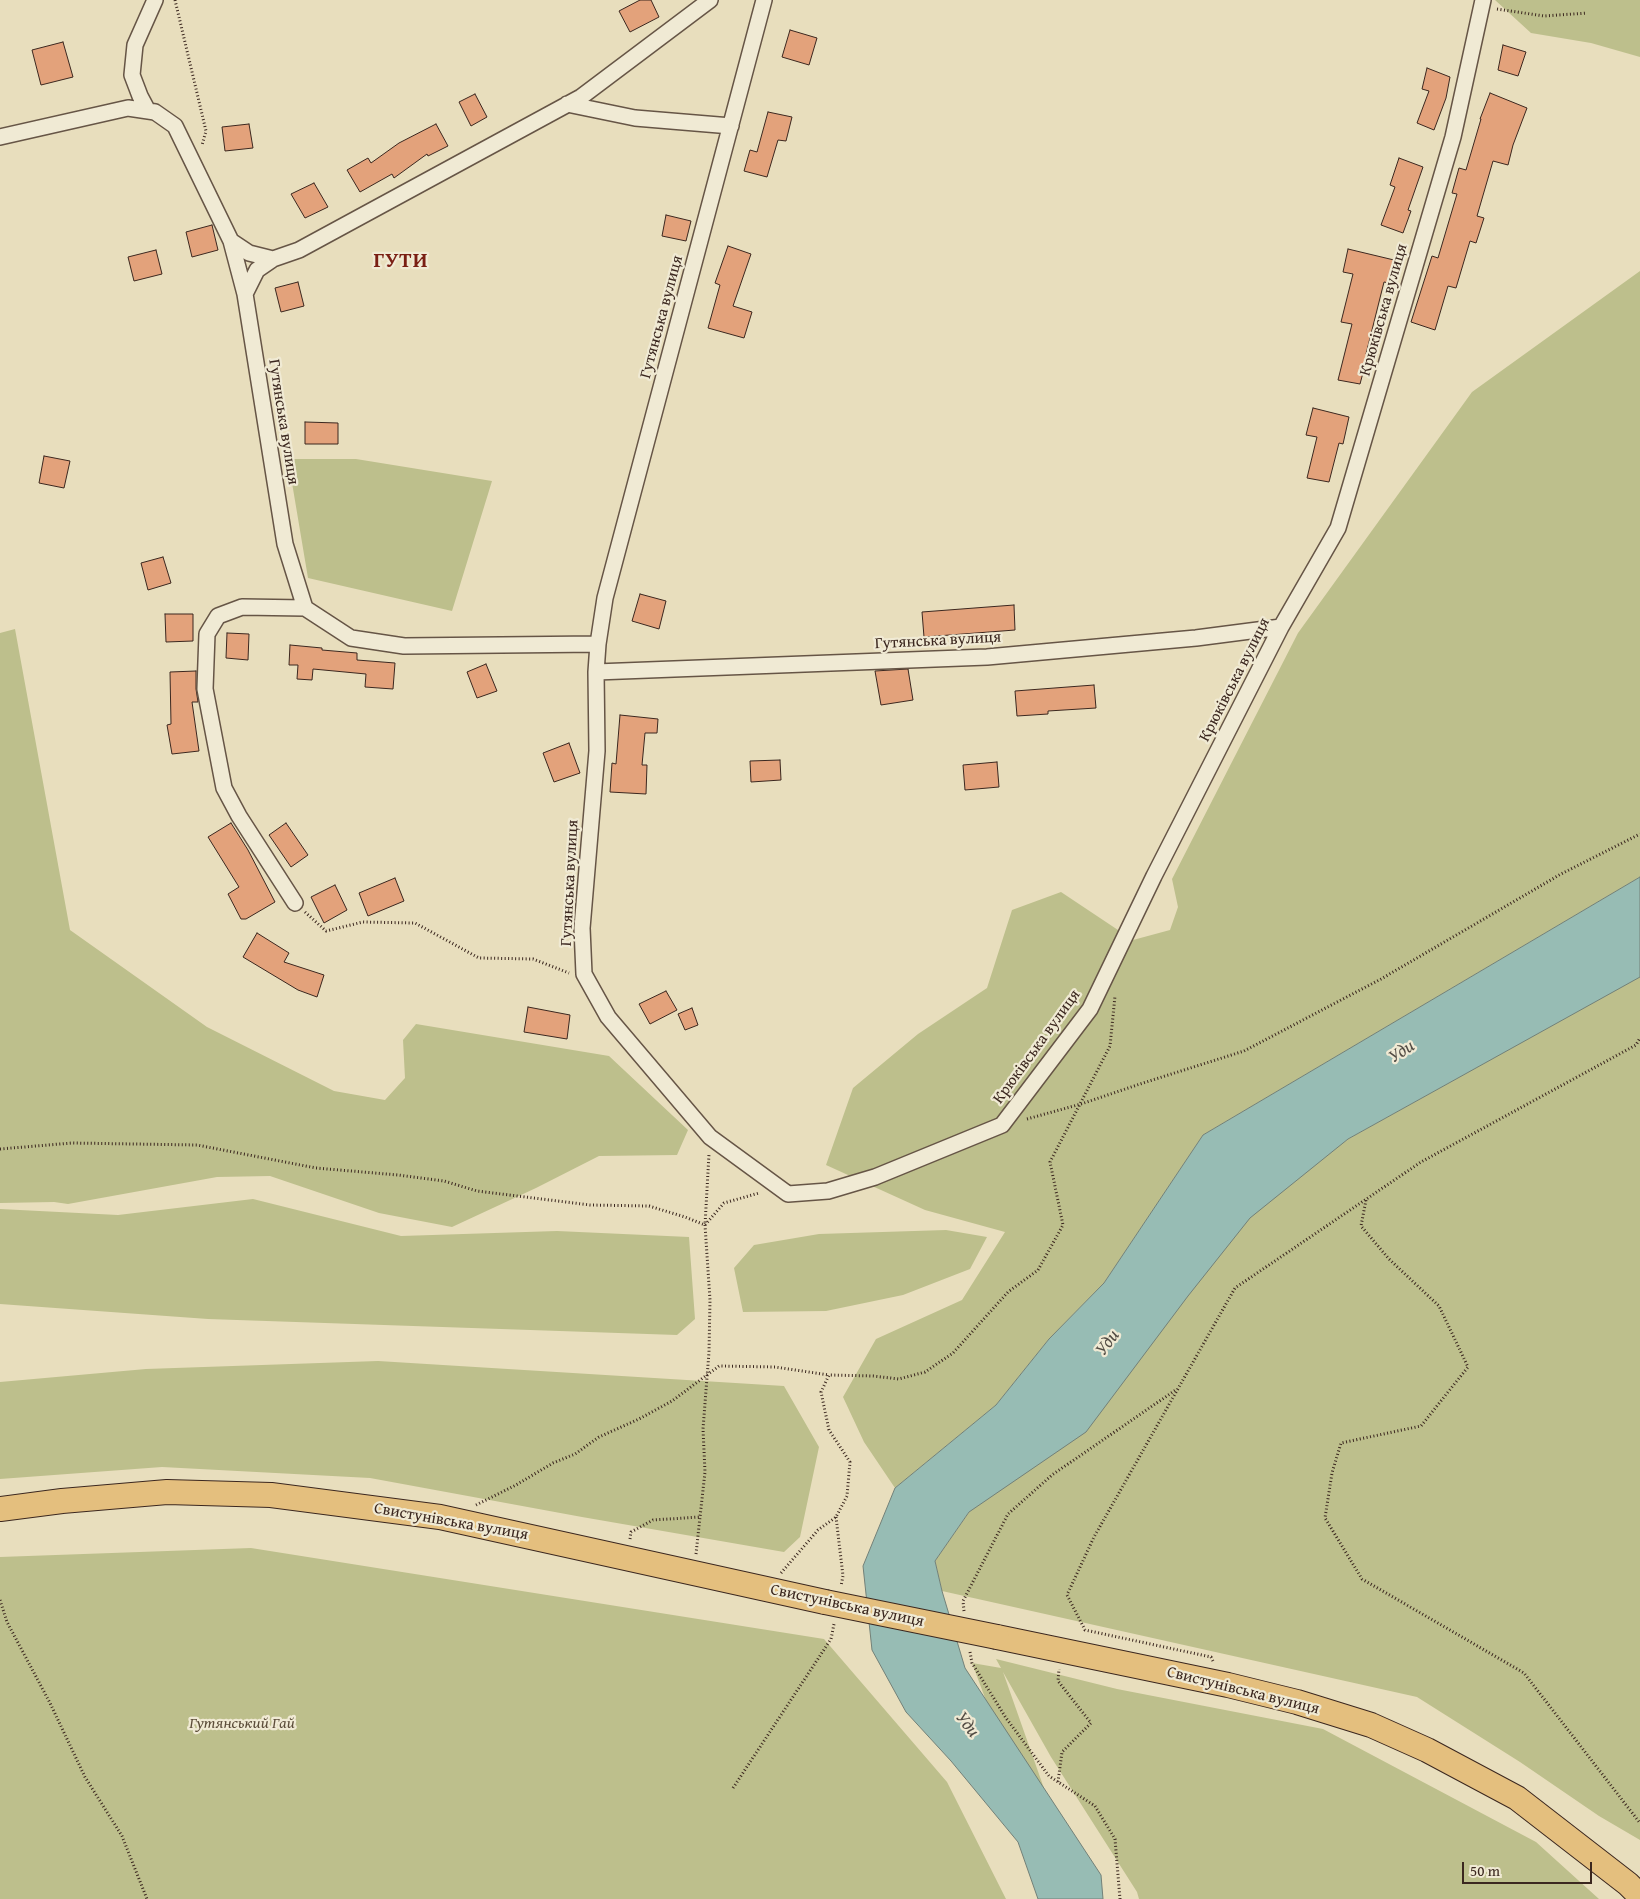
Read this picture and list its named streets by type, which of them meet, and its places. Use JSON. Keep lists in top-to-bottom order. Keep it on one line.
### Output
{"streets":{"main road":["Свистунівська вулиця"],"street":["Крюківська вулиця","Гутянська вулиця"]},"crossings":[["Крюківська вулиця","Гутянська вулиця"]],"districts":["ГУТИ"],"water":["Уди"],"parks":["Гутянський Гай"],"scale_bar":"50 m"}
